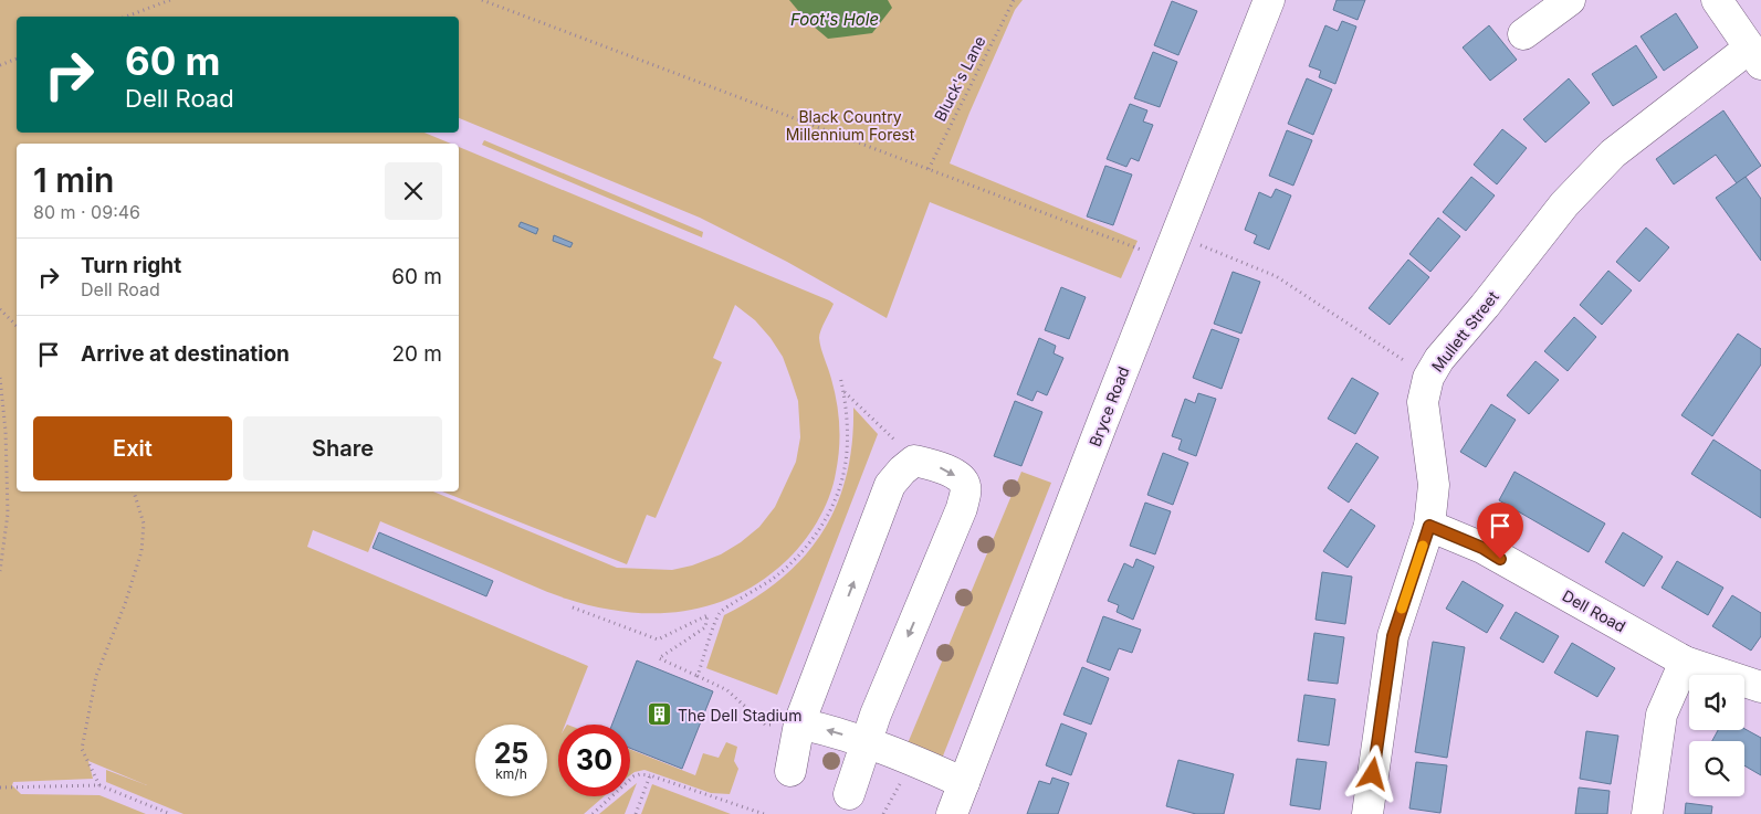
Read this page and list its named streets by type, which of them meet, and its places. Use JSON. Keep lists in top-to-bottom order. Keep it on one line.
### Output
{"streets":{"street":["Mullett Street","Bryce Road","Dell Road"],"path":["Bluck's Lane"]},"crossings":[["Mullett Street","Dell Road"]],"water":["Foot's Hole"],"parks":["Black Country Millennium Forest"],"places":{"building":["The Dell Stadium"]},"page":{"turn":["60 m","Dell Road"],"heading":["1 min","80 m · 09:46"],"list":[{"name":"Turn right","note":"Dell Road","value":"60 m"},{"name":"Arrive at destination","value":"20 m"}],"buttons":["Exit","Share"],"speed":"25 km/h","limit":"30"}}
